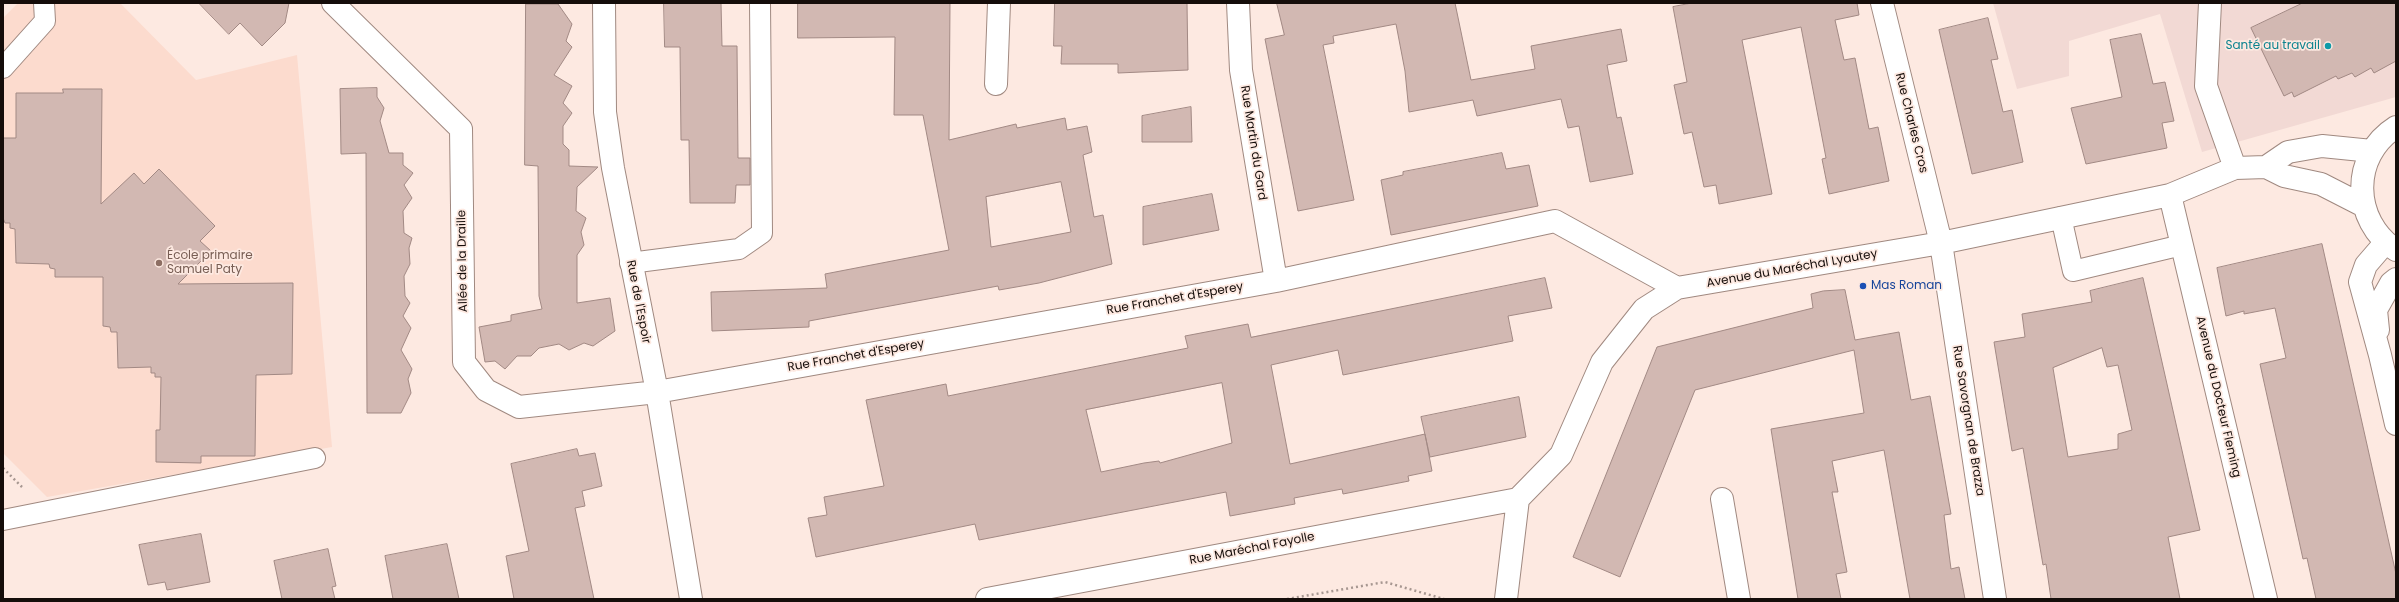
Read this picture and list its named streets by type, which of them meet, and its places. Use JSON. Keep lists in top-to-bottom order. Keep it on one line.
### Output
{"streets":{"street":["Rue Charles Cros","Rue Martin du Gard","Allée de la Draille","Avenue du Maréchal Lyautey","Rue Franchet d'Esperey","Rue de l'Espoir","Avenue du Docteur Fleming","Rue Savorgnan de Brazza","Rue Maréchal Fayolle"]},"crossings":[["Rue Charles Cros","Avenue du Maréchal Lyautey"],["Rue Charles Cros","Rue Savorgnan de Brazza"],["Rue Martin du Gard","Rue Franchet d'Esperey"],["Allée de la Draille","Rue Franchet d'Esperey"],["Allée de la Draille","Rue de l'Espoir"],["Avenue du Maréchal Lyautey","Rue Franchet d'Esperey"],["Avenue du Maréchal Lyautey","Avenue du Docteur Fleming"],["Avenue du Maréchal Lyautey","Rue Savorgnan de Brazza"],["Avenue du Maréchal Lyautey","Rue Maréchal Fayolle"],["Rue Franchet d'Esperey","Rue de l'Espoir"]],"places":["Santé au travail","École primaire Samuel Paty","Mas Roman"]}
